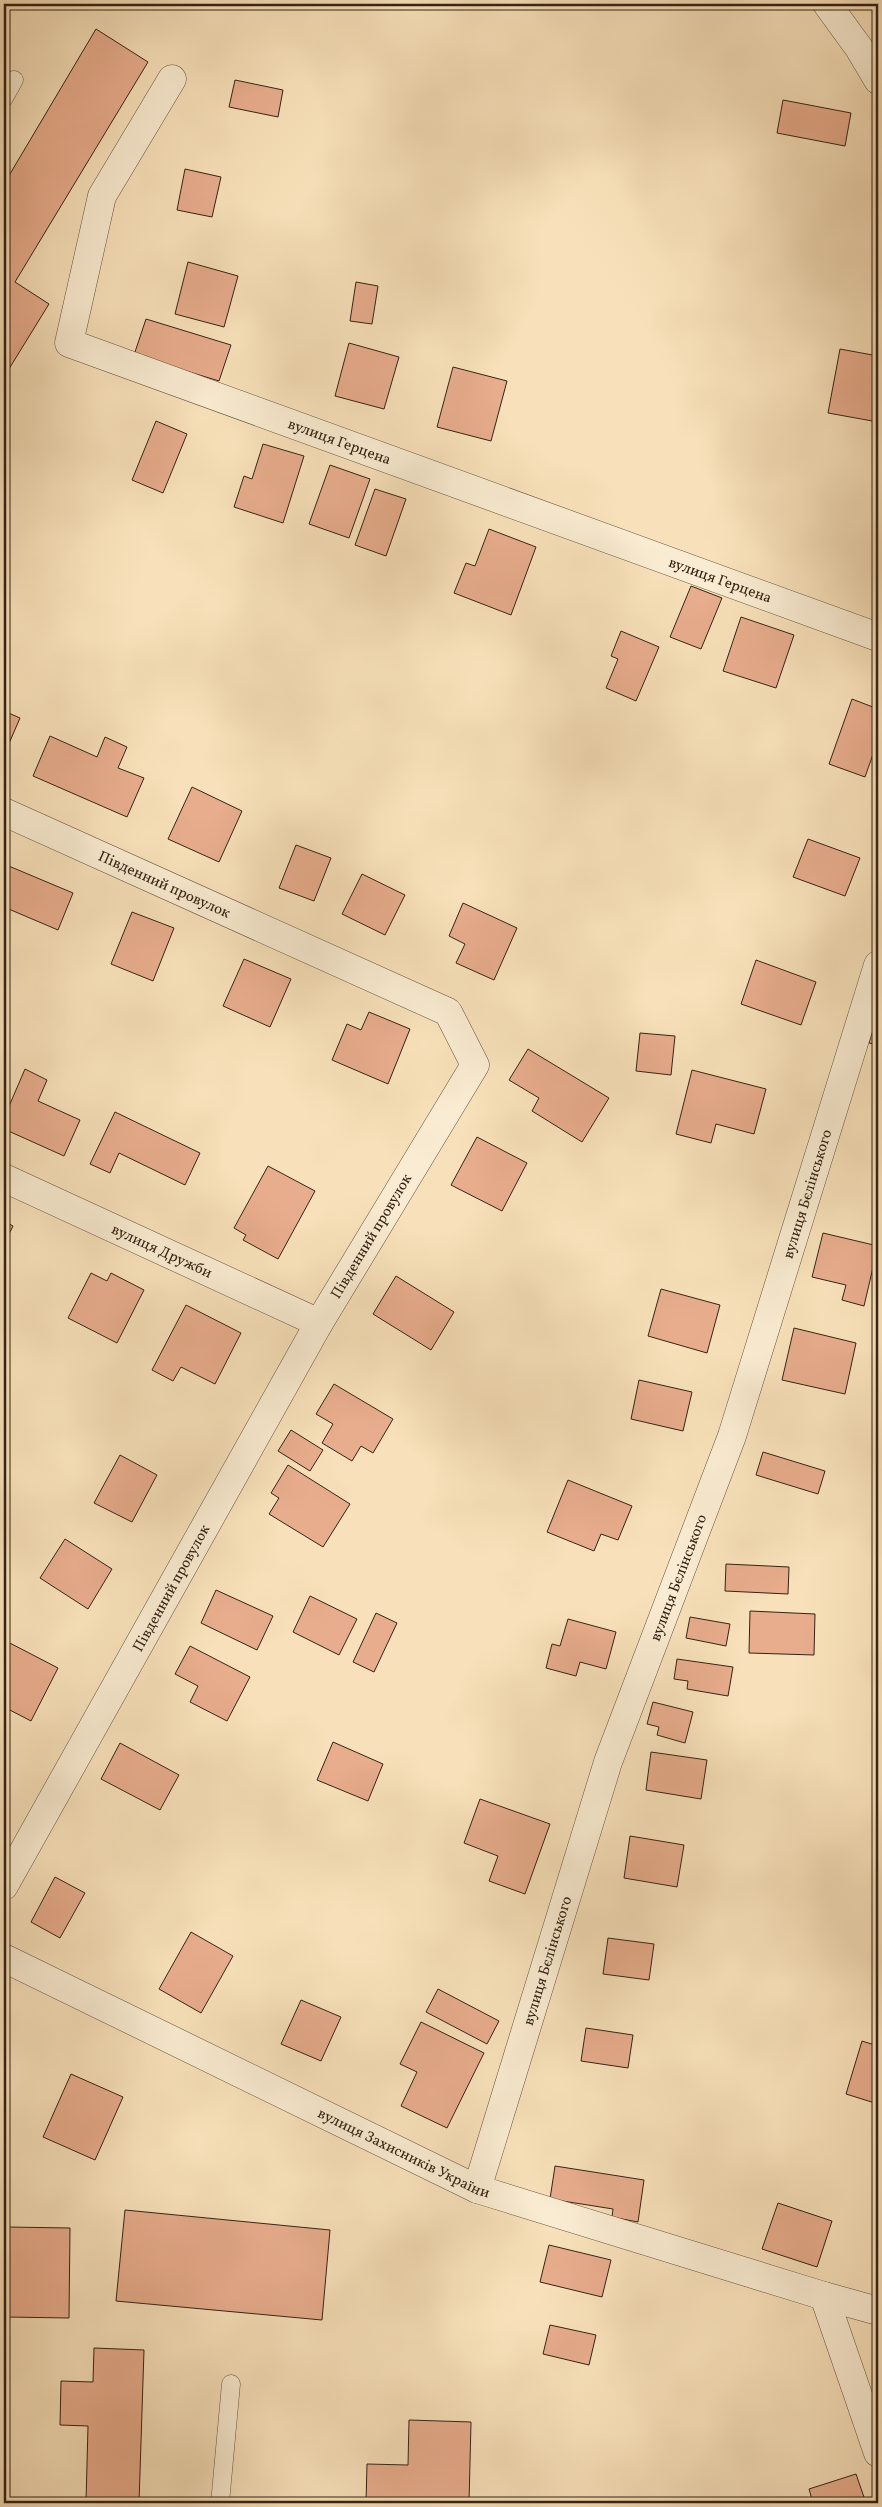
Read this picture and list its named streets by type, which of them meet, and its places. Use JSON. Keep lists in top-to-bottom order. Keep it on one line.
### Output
{"streets":{"street":["вулиця Герцена","Південний провулок","вулиця Бєлінського","вулиця Дружби","вулиця Захисників України"]},"crossings":[["Південний провулок","вулиця Дружби"],["вулиця Бєлінського","вулиця Захисників України"]]}
